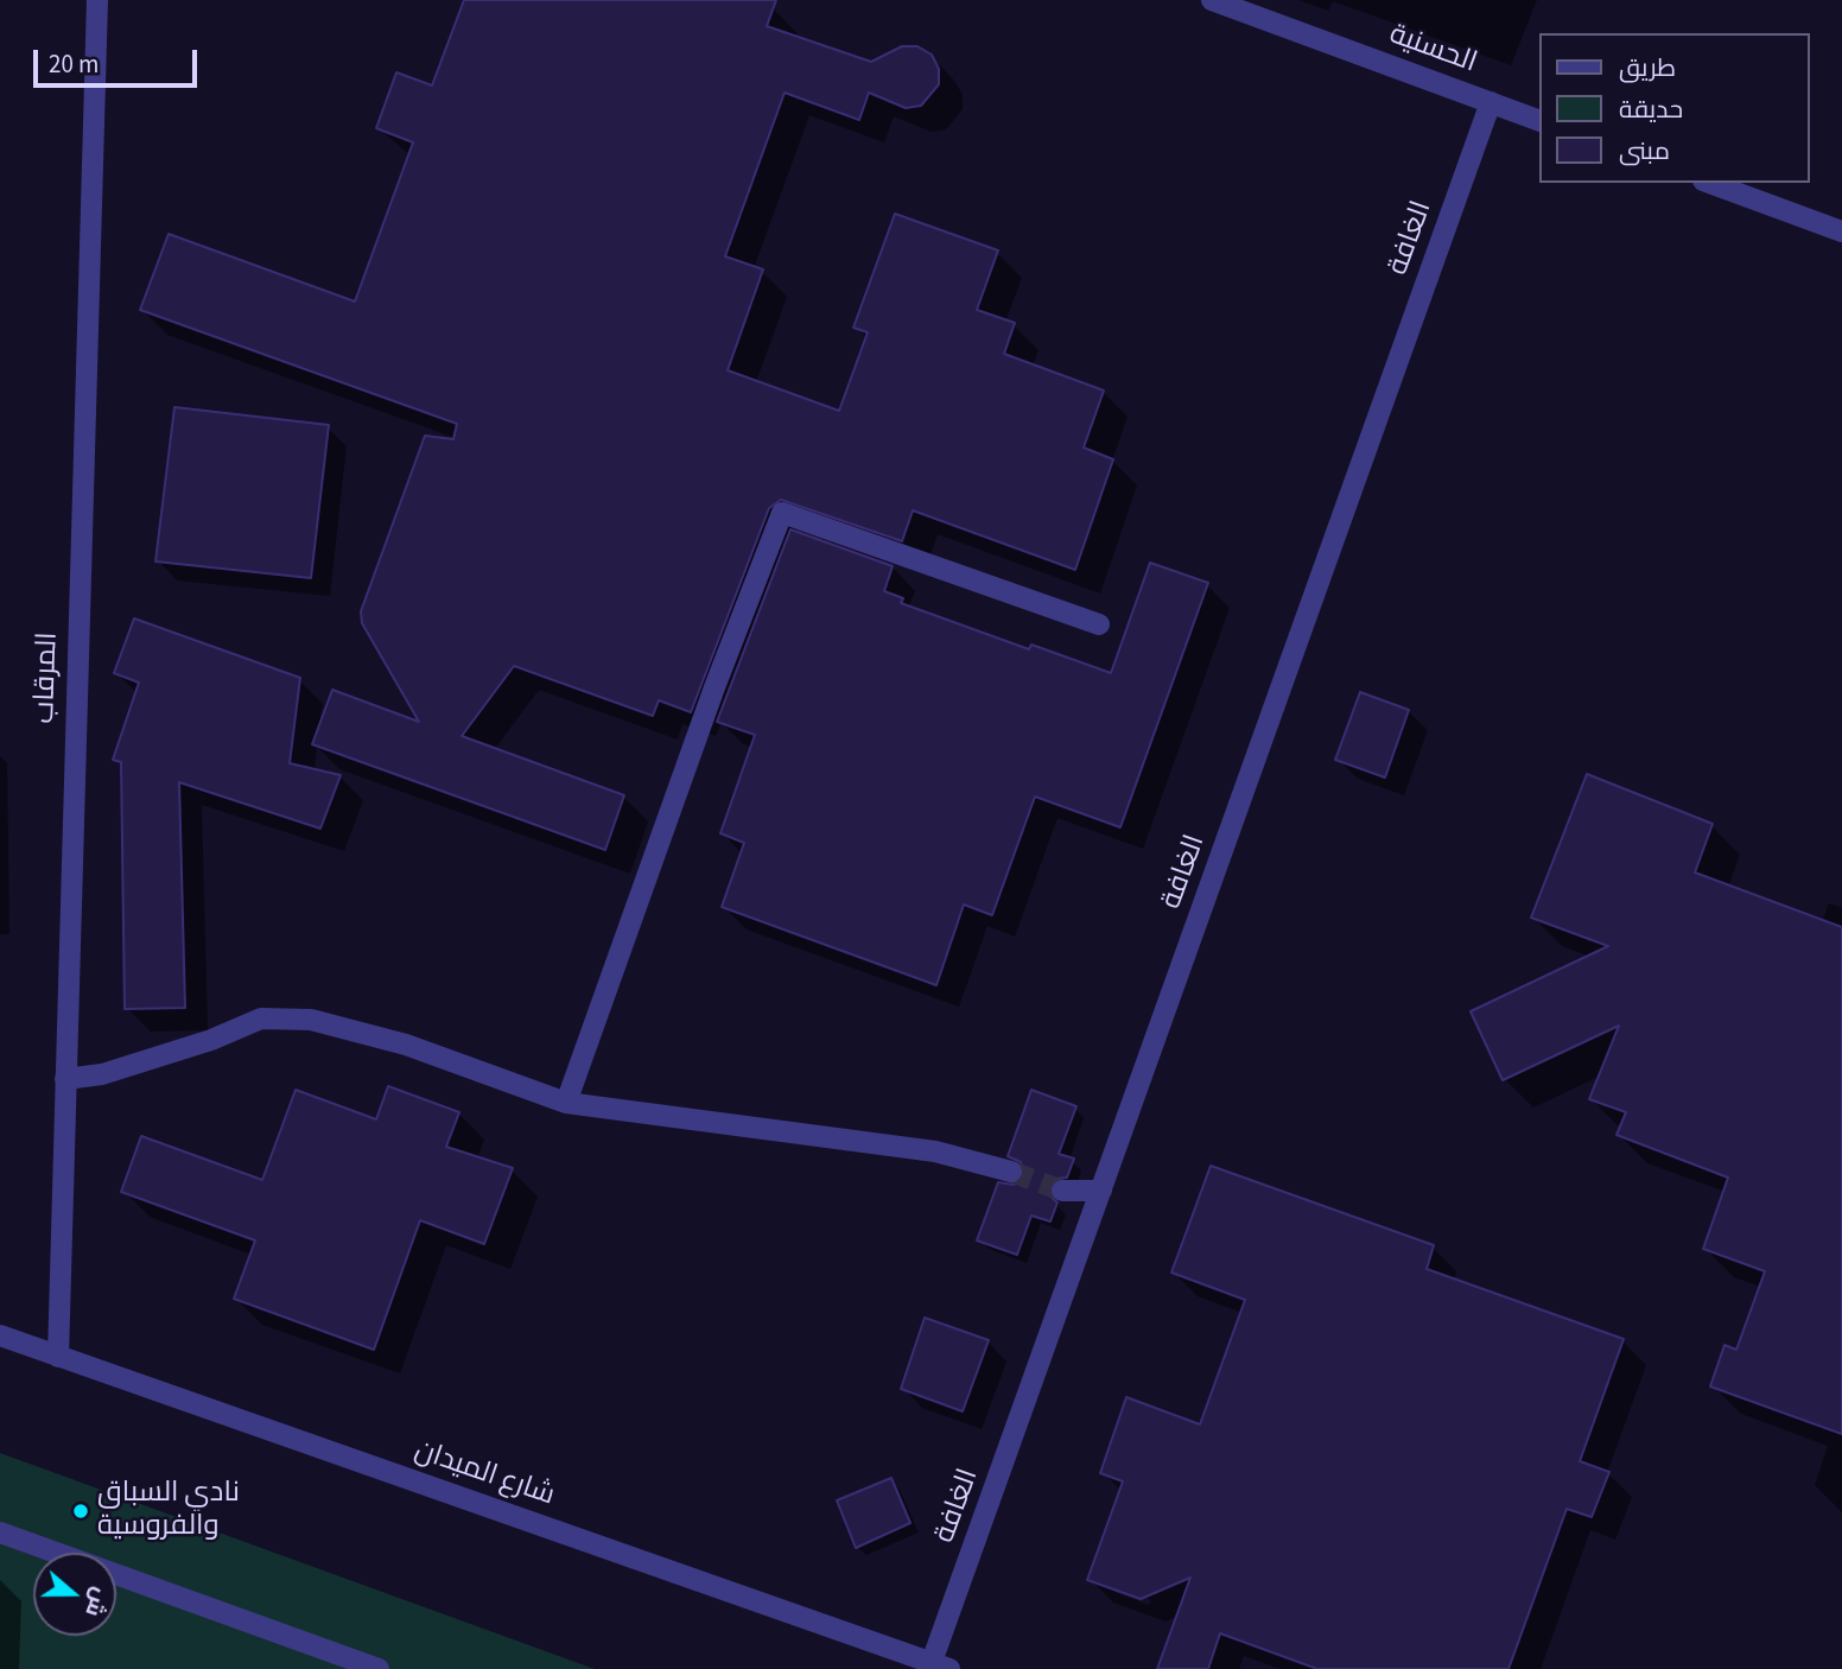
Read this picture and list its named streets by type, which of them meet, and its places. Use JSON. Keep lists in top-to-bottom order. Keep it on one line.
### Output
{"streets":{"street":["الحسنية","الغافة","المرقاب","شارع الميدان"]},"crossings":[["الحسنية","الغافة"],["الغافة","شارع الميدان"],["المرقاب","شارع الميدان"]],"places":["نادي السباق والفروسية"],"legend":["طريق","حديقة","مبنى"],"scale_bar":"20 m","north":"right"}
